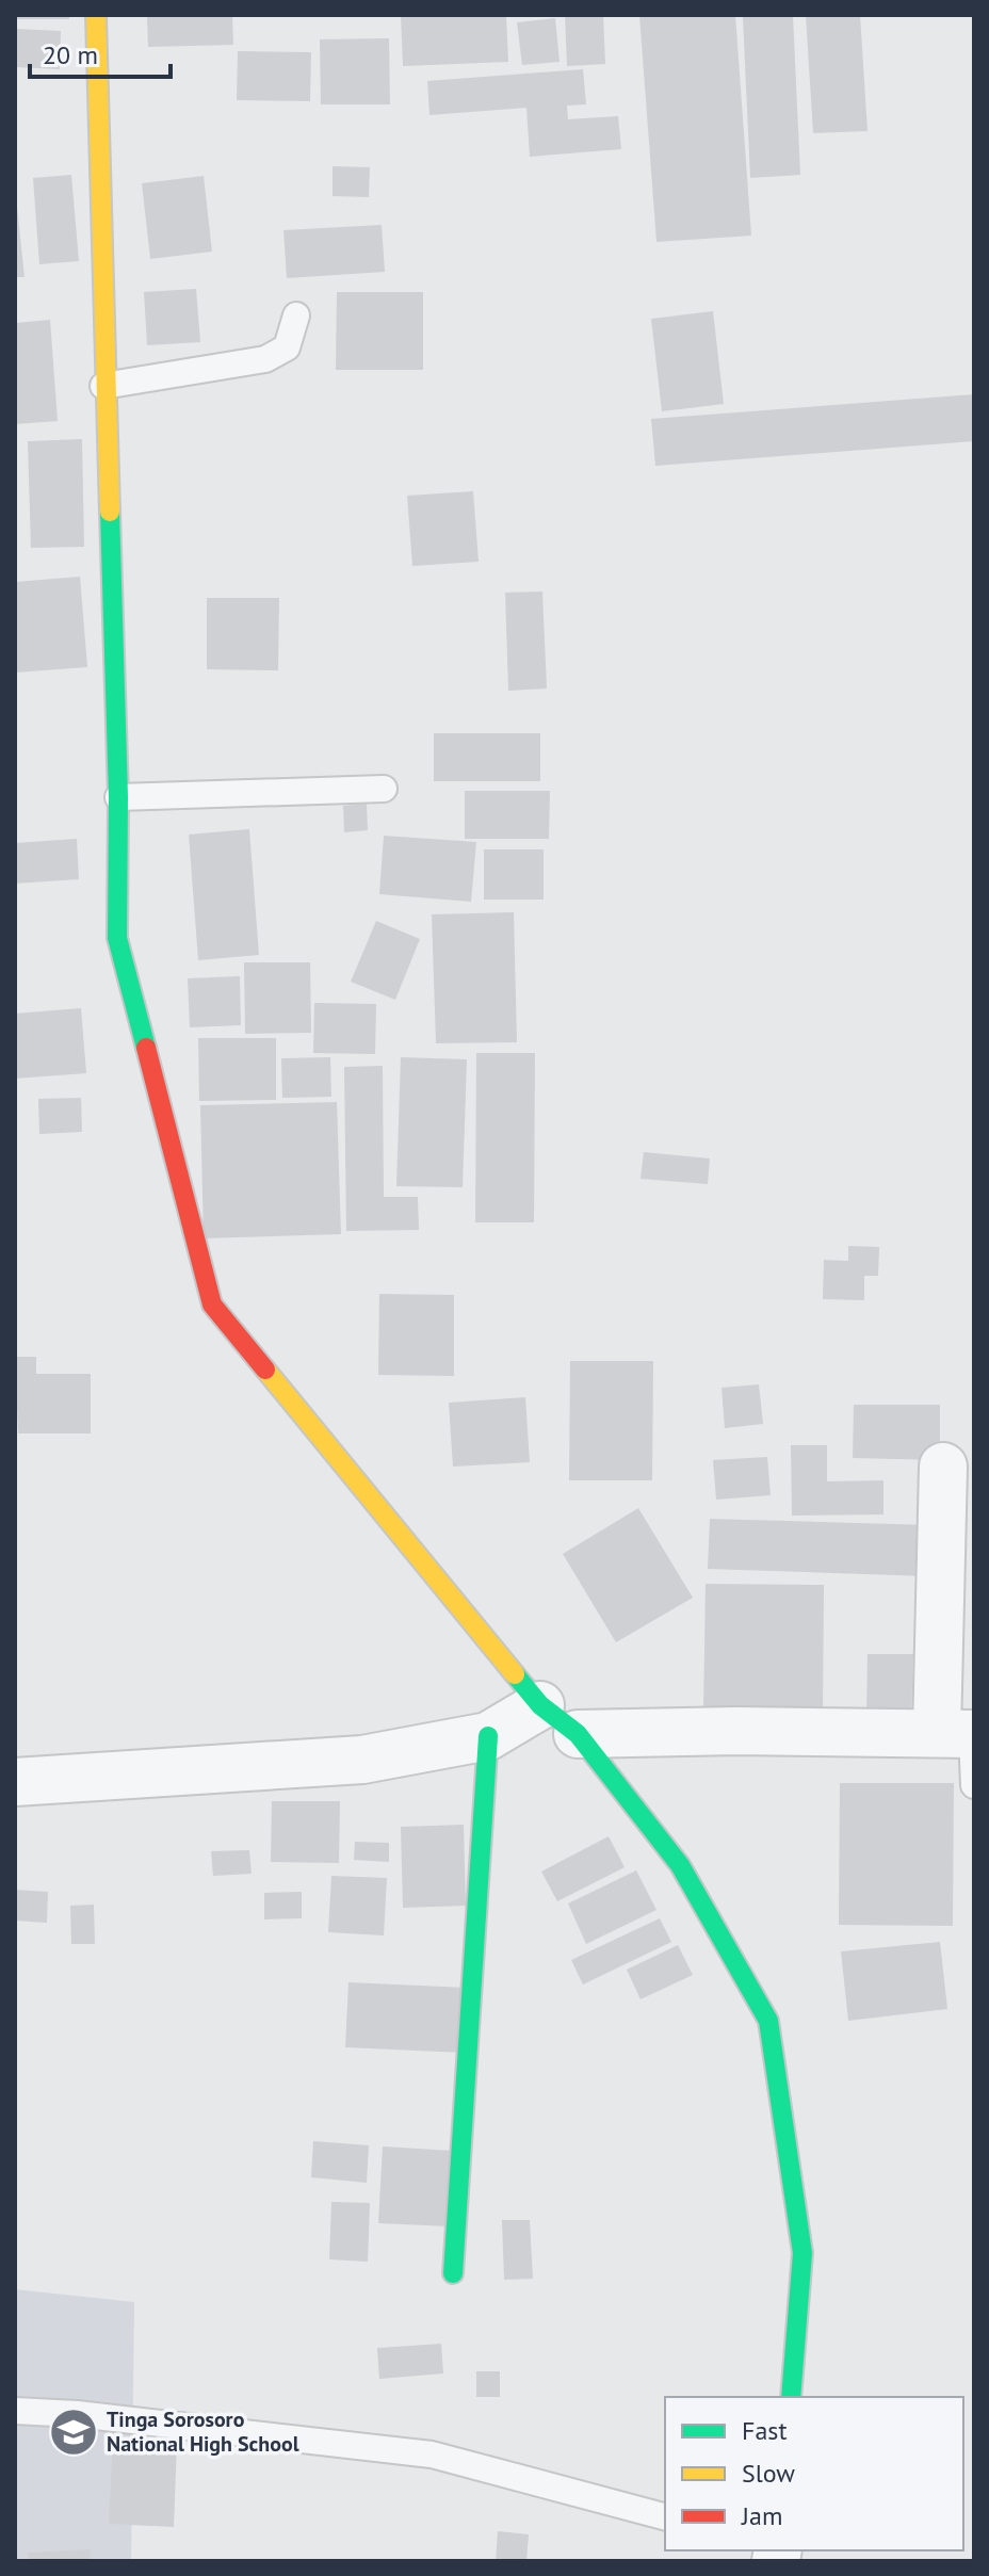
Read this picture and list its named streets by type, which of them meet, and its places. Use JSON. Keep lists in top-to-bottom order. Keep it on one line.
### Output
{"places":{"school or university":["Tinga Sorosoro National High School"]},"legend":["Fast","Slow","Jam"],"scale_bar":"20 m"}
